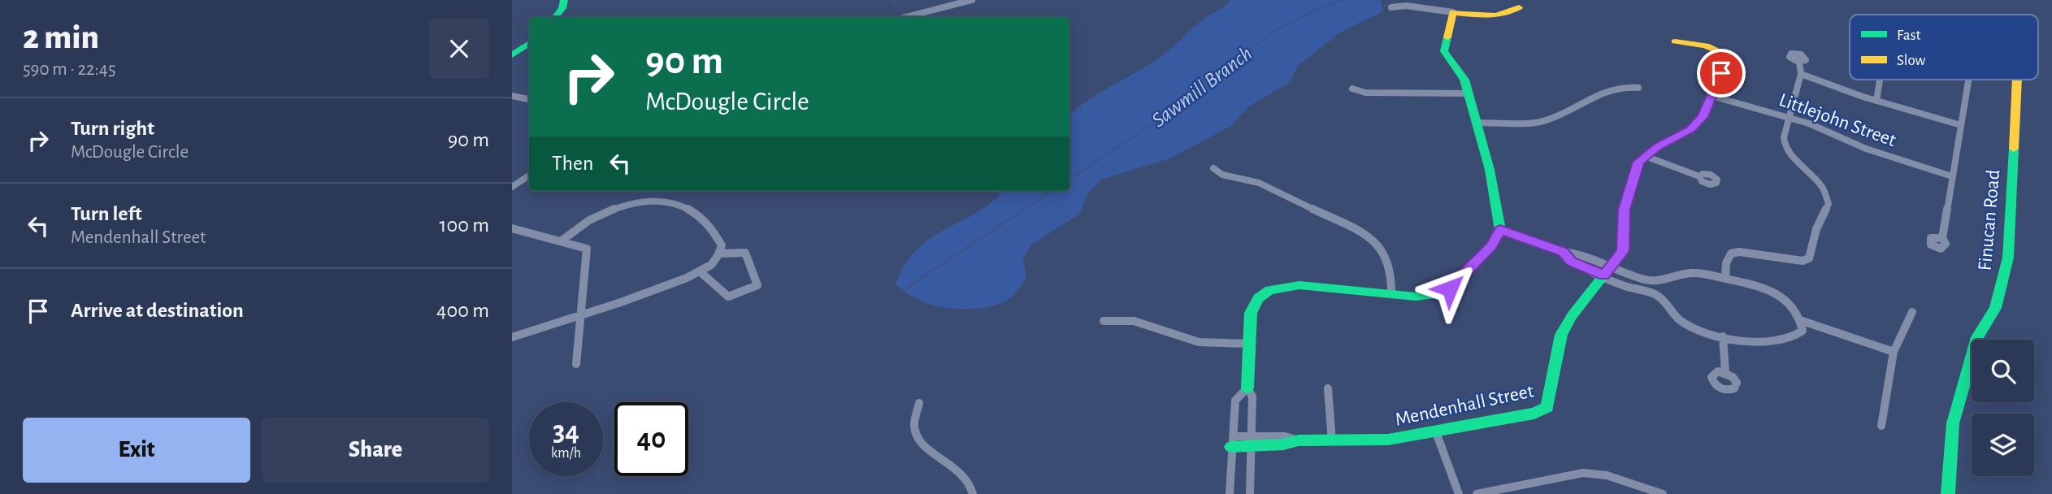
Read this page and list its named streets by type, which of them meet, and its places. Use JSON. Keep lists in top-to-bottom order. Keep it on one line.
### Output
{"streets":{"street":["Littlejohn Street","Finucan Road","Mendenhall Street"]},"crossings":[["Littlejohn Street","Mendenhall Street"]],"water":["Sawmill Branch"],"legend":["Fast","Slow"],"page":{"heading":["2 min","590 m · 22:45"],"turn":["90 m","McDougle Circle"],"list":[{"name":"Turn right","note":"McDougle Circle","value":"90 m"},{"name":"Turn left","note":"Mendenhall Street","value":"100 m"},{"name":"Arrive at destination","value":"400 m"}],"then":"Then","speed":"34 km/h","limit":"40","buttons":["Exit","Share"]}}
